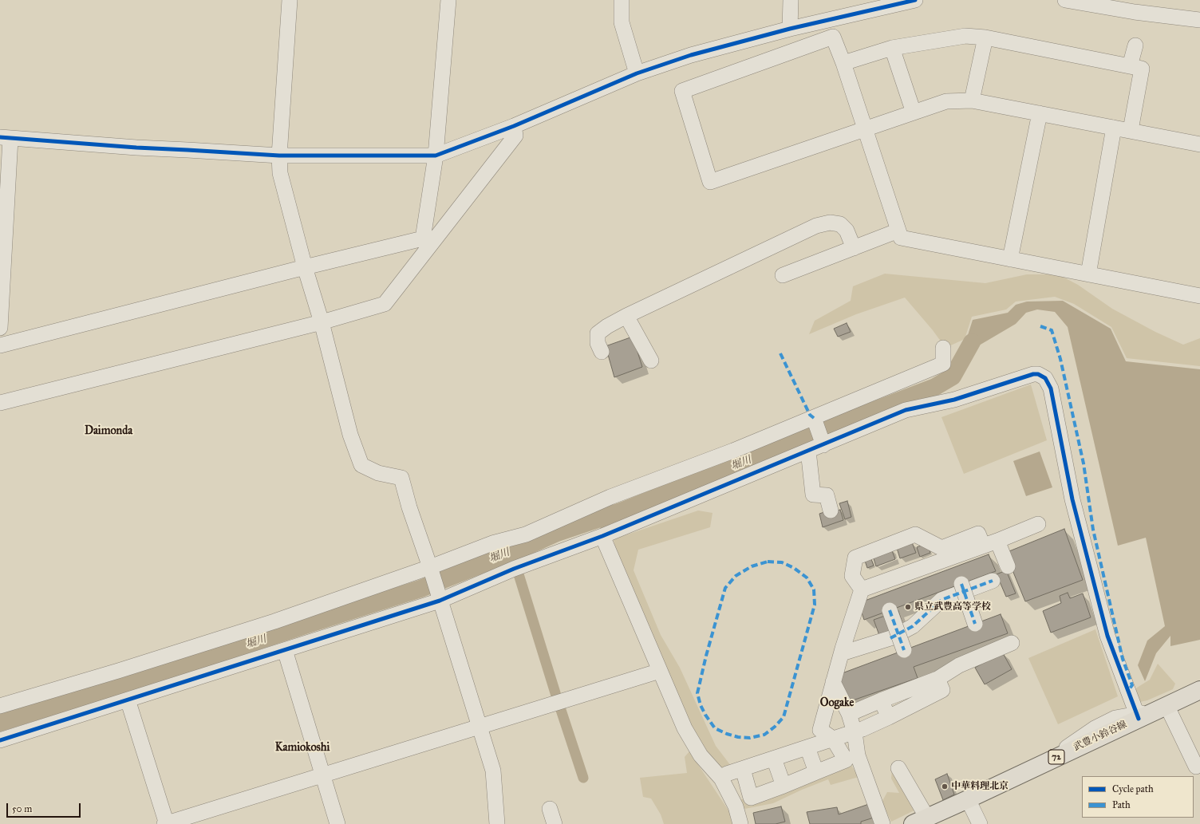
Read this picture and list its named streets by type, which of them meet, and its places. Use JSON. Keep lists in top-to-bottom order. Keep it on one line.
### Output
{"streets":{"main road":["武豊小鈴谷線","72"]},"districts":["Daimonda","Oogake","Kamiokoshi"],"water":["堀川"],"places":["県立武豊高等学校","中華料理北京"],"legend":["Cycle path","Path"],"scale_bar":"50 m"}
